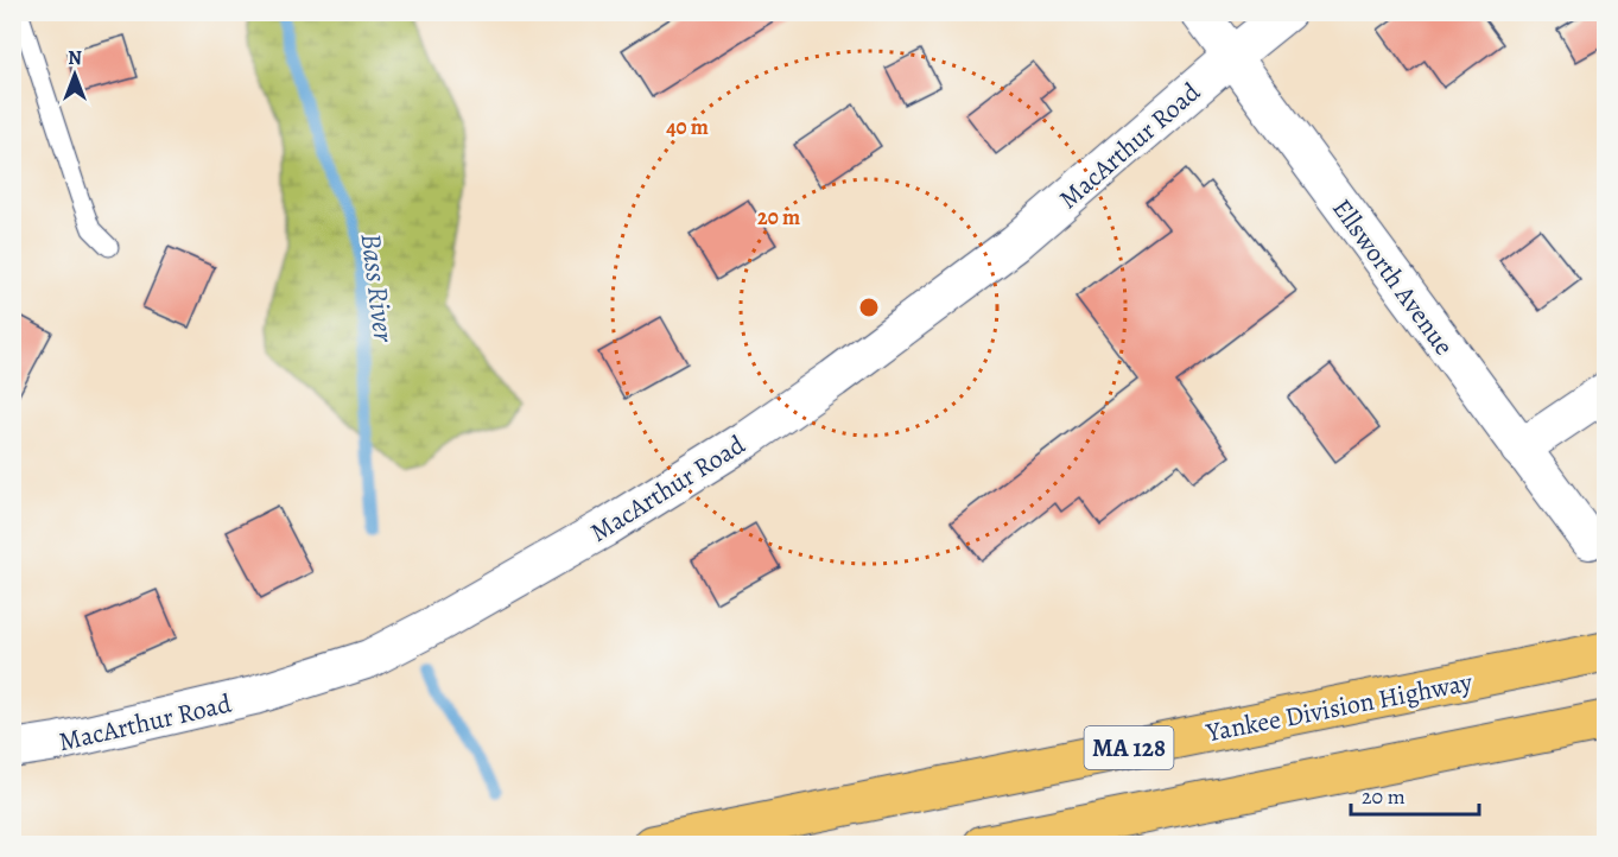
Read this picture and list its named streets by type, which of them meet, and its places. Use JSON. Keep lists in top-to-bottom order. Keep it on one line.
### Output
{"streets":{"highway":["Yankee Division Highway","MA 128"],"street":["MacArthur Road","Ellsworth Avenue"]},"crossings":[["MacArthur Road","Ellsworth Avenue"]],"water":["Bass River"],"scale_bar":"20 m","north":"top","rings":["40 m","20 m"]}
